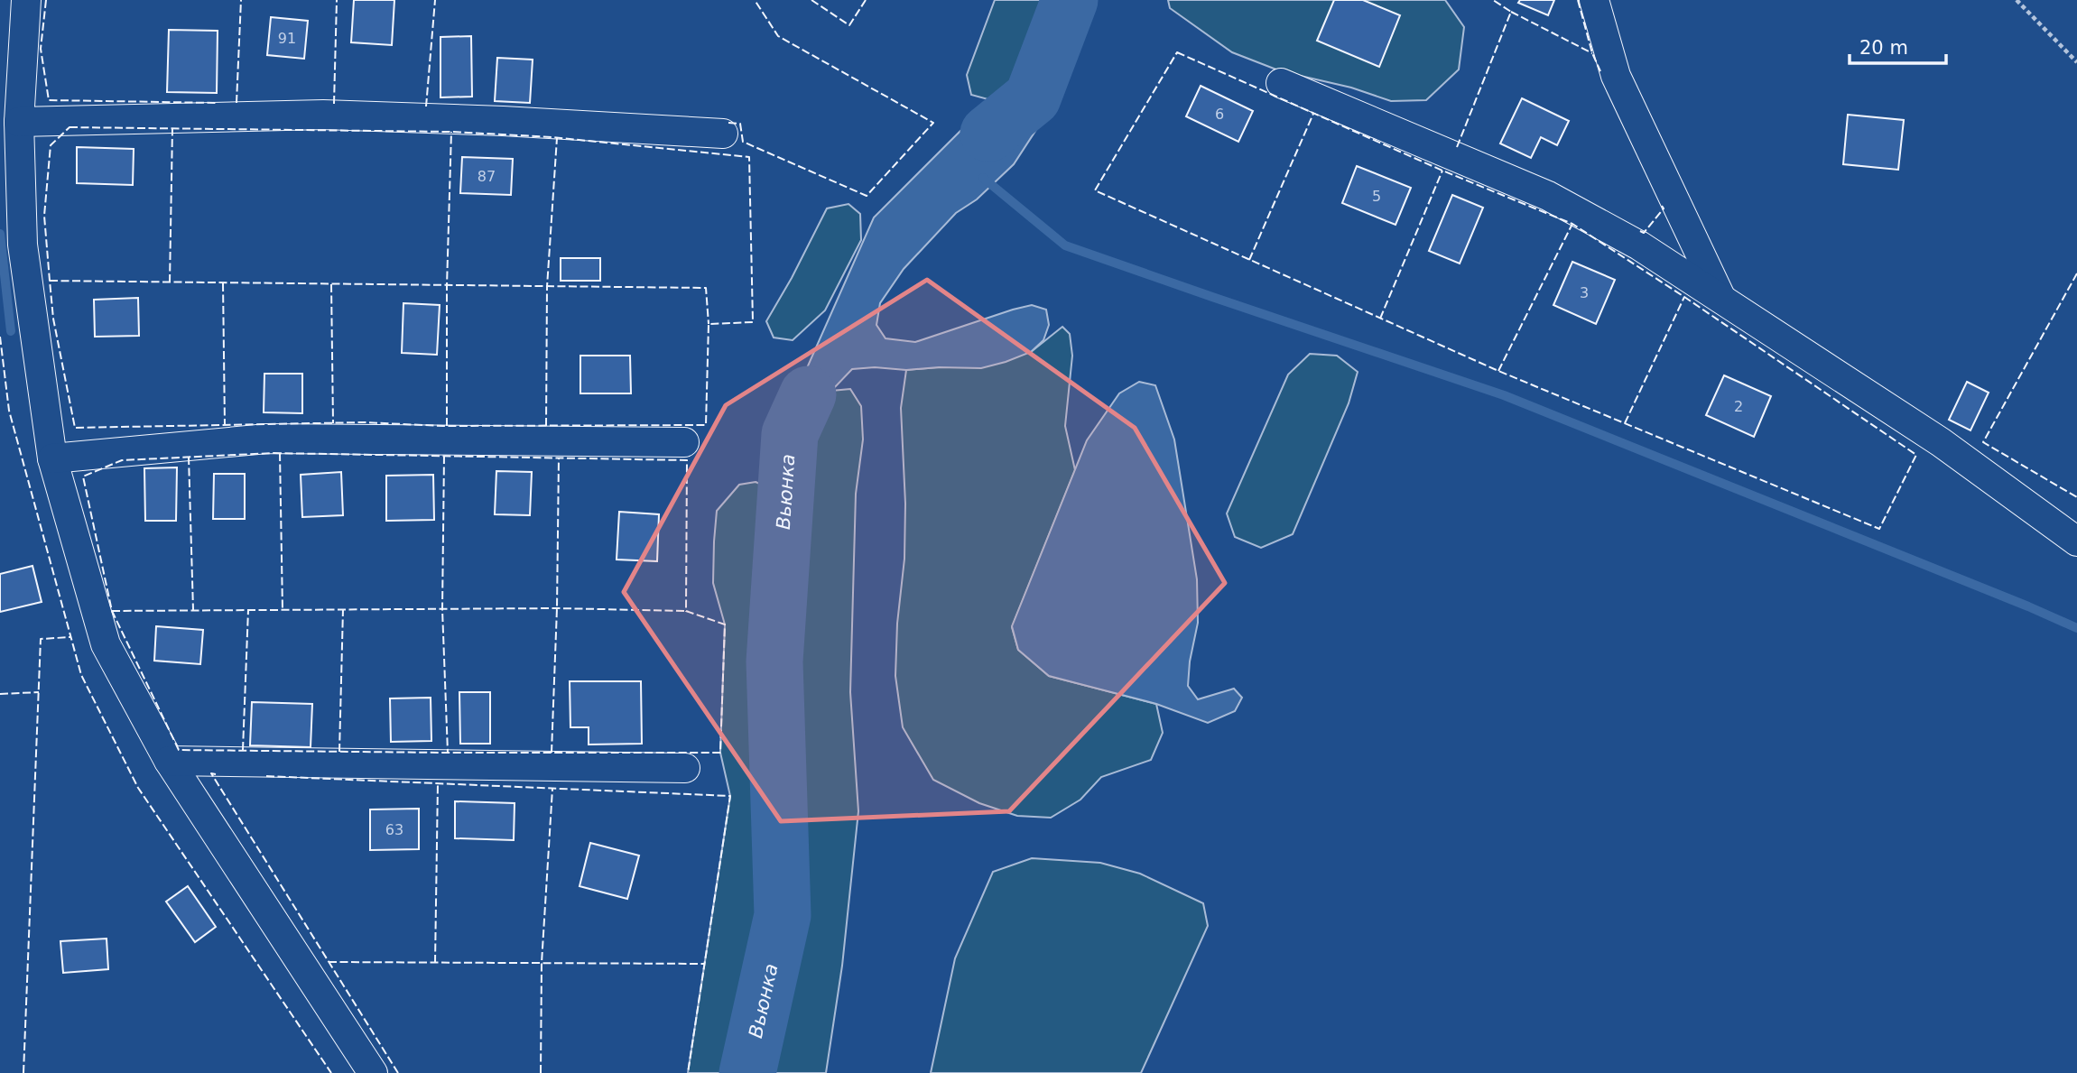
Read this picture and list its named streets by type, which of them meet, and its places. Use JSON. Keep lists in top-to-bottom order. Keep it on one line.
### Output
{"water":["Вьюнка"],"house_numbers":["91","6","87","5","3","2","63"],"scale_bar":"20 m"}
